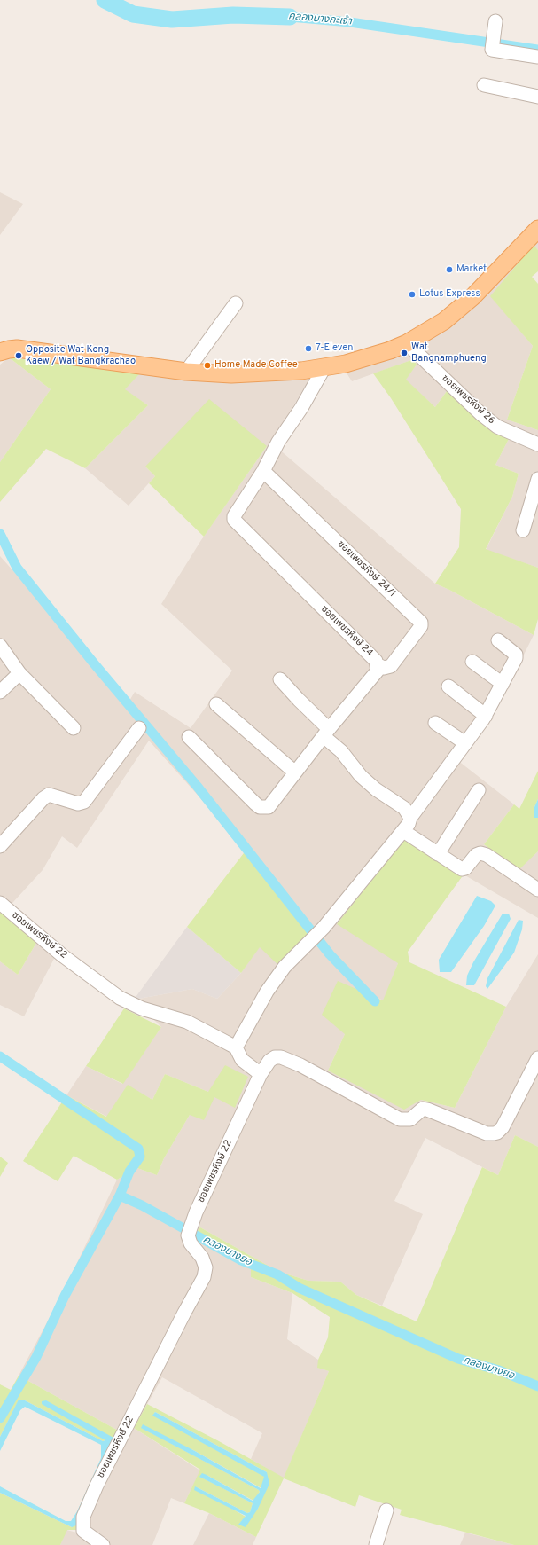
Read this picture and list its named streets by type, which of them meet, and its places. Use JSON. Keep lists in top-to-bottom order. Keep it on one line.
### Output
{"streets":{"street":["ซอยเพชรหึงษ์ 26","ซอยเพชรหึงษ์ 24/1","ซอยเพชรหึงษ์ 24","ซอยเพชรหึงษ์ 22"]},"crossings":[["ซอยเพชรหึงษ์ 24/1","ซอยเพชรหึงษ์ 24"]],"water":["คลองบางกะเจ้า","คลองบางยอ"],"places":["Market","Lotus Express","7-Eleven","Wat Bangnamphueng","Opposite Wat Kong Kaew / Wat Bangkrachao","Home Made Coffee"]}
